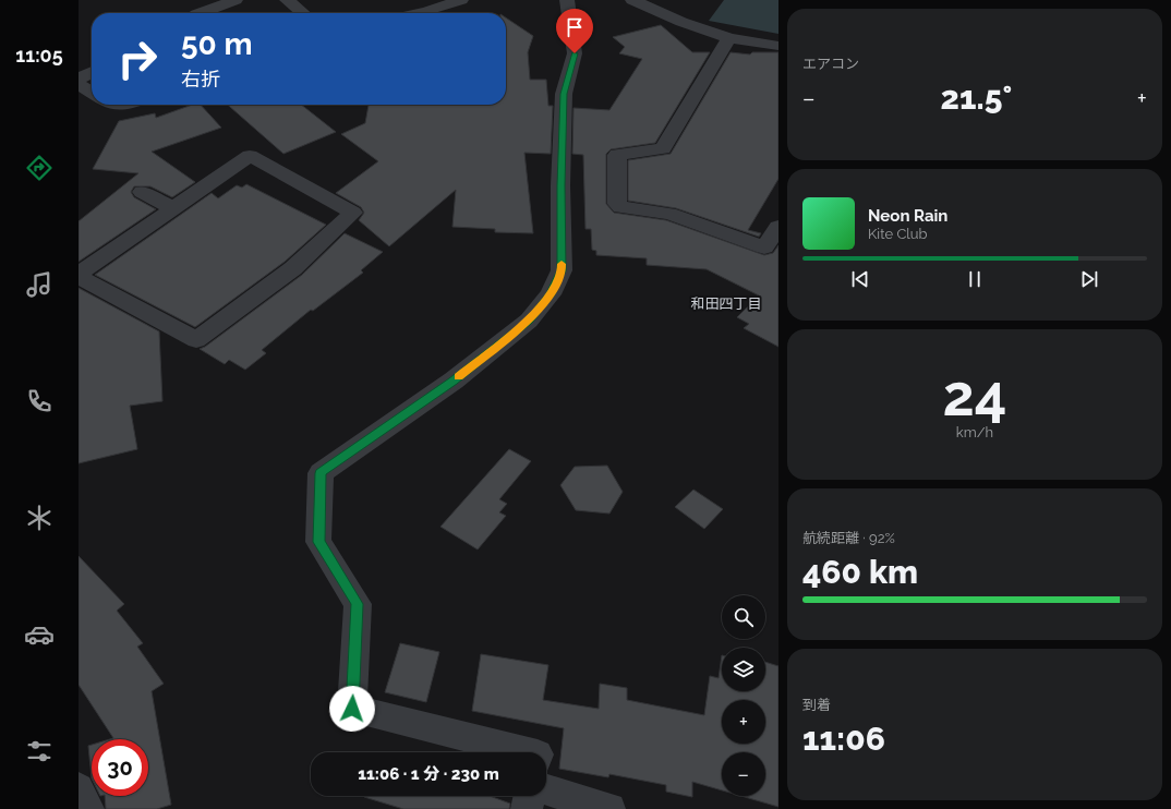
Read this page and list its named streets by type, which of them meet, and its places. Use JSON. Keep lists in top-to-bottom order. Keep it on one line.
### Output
{"districts":["和田四丁目"],"page":{"tabs":"11:05","tile":["エアコン",["24","km/h"],["航続距離 · 92%","460 km"],["到着","11:06"]],"turn":["50 m","右折"],"heat":["−","21.5°","+"],"song":["Neon Rain","Kite Club"],"map_buttons":["+","−"],"limit":"30","trip":"11:06 · 1 分 · 230 m"}}
